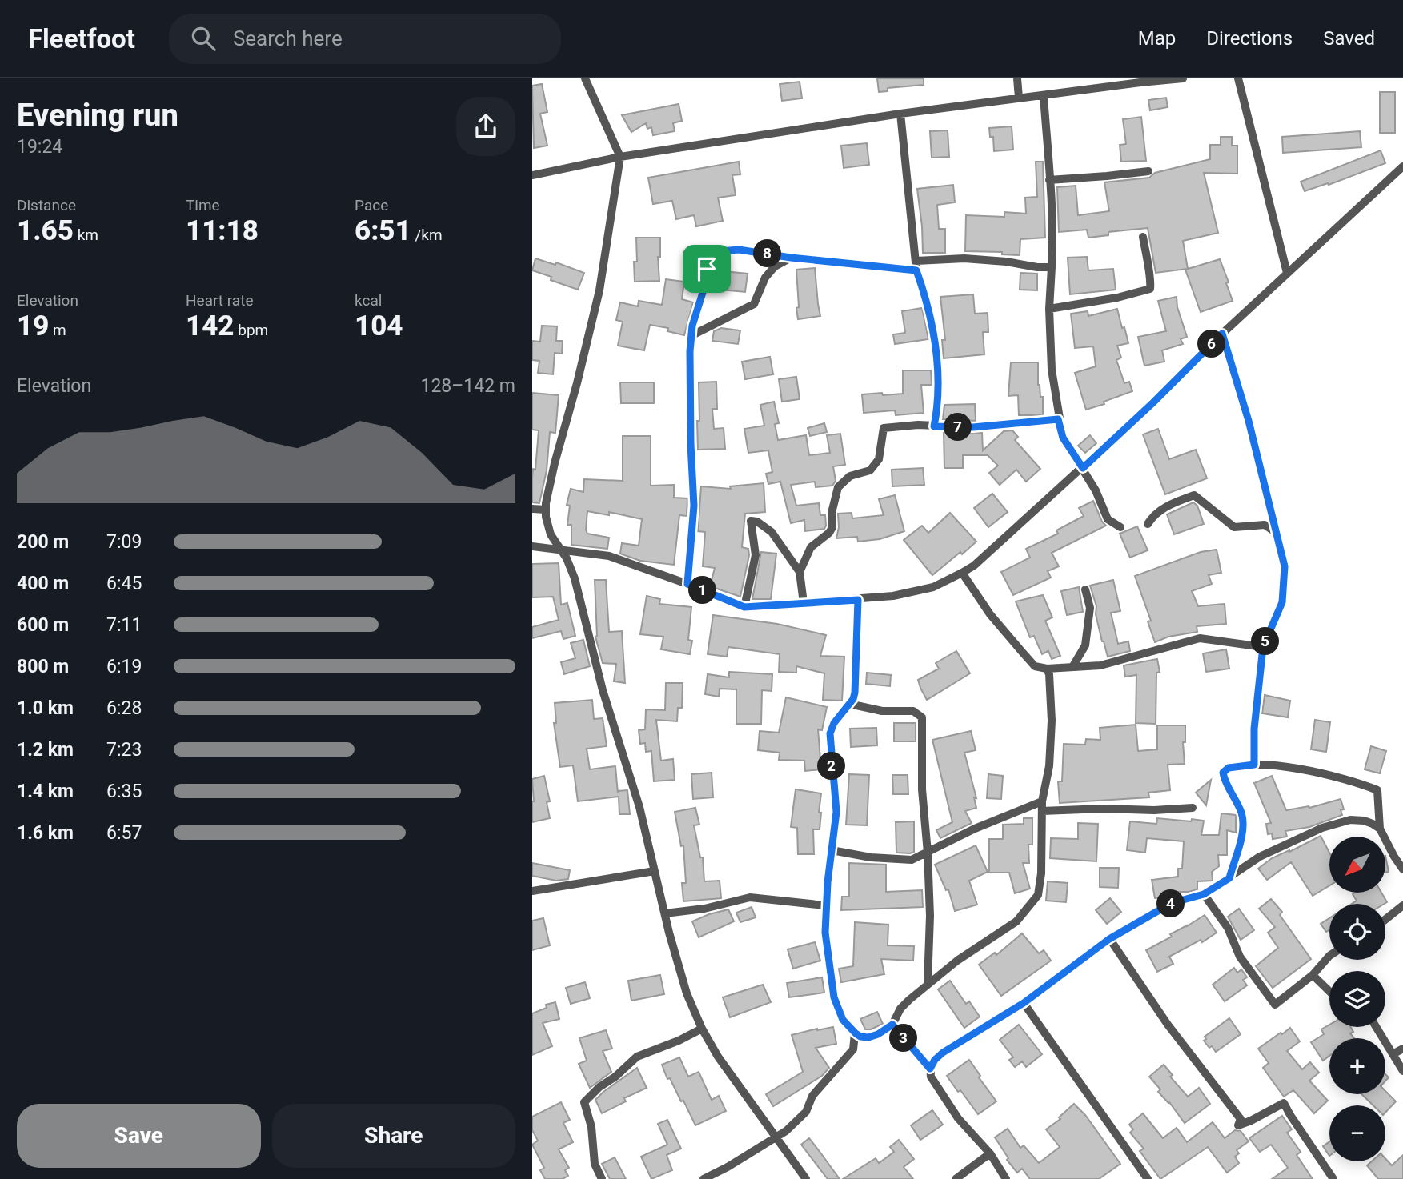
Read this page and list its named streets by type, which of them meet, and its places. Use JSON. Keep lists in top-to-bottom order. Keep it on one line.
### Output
{"north":"bottom left","page":{"header":"Fleetfoot","search":"Search here","nav":["Map","Directions","Saved"],"heading":["Evening run","19:24"],"stats":[["Distance","1.65 km"],["Time","11:18"],["Pace","6:51 /km"],["Elevation","19 m"],["Heart rate","142 bpm"],["kcal","104"]],"pins":["8","6","7","1","5","2","4","3"],"chart":["Elevation","128–142 m"],"list":[{"name":"200 m","note":"7:09"},{"name":"400 m","note":"6:45"},{"name":"600 m","note":"7:11"},{"name":"800 m","note":"6:19"},{"name":"1.0 km","note":"6:28"},{"name":"1.2 km","note":"7:23"},{"name":"1.4 km","note":"6:35"},{"name":"1.6 km","note":"6:57"}],"map_buttons":["+","−"],"buttons":["Save","Share"]}}
